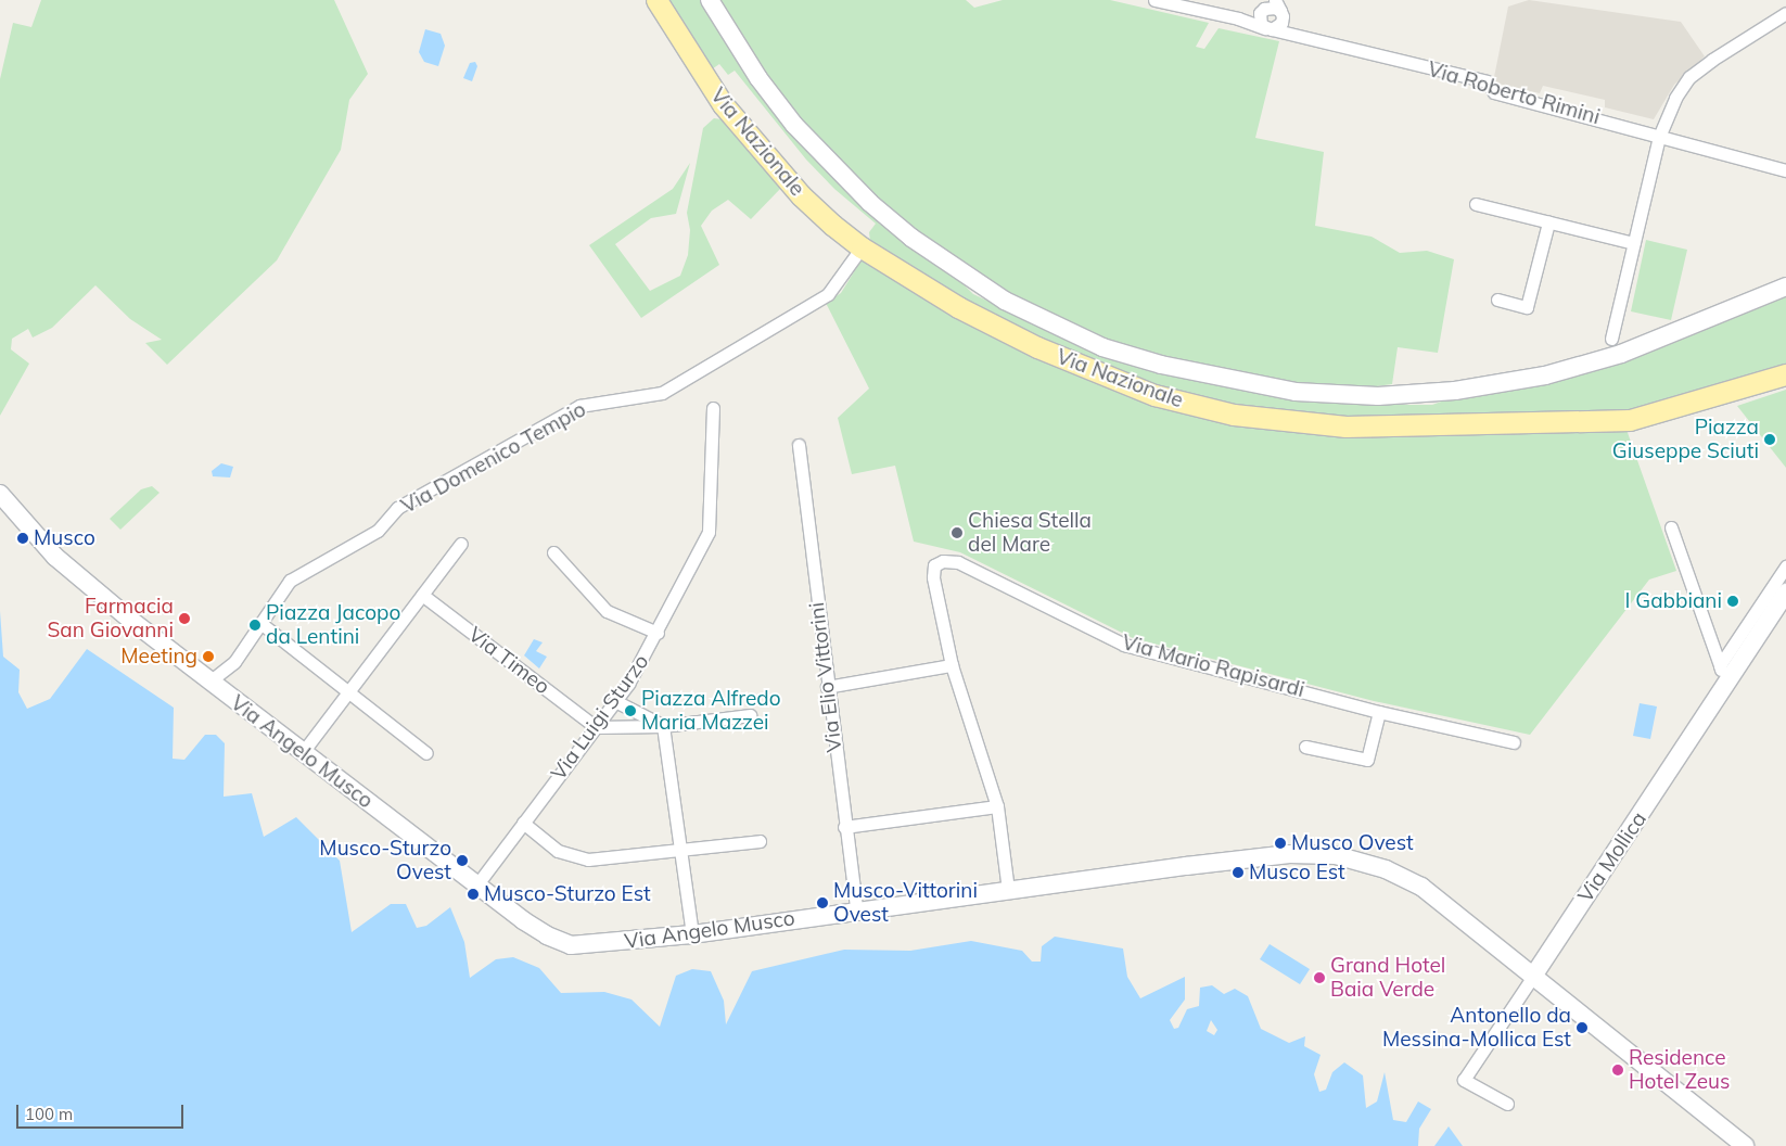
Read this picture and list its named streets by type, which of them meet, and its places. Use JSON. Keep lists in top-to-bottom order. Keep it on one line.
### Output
{"streets":{"main road":["Via Nazionale","Via Angelo Musco","Via Mollica"],"street":["Via Roberto Rimini","Via Domenico Tempio","Via Timeo","Via Mario Rapisardi","Via Elio Vittorini","Via Luigi Sturzo"]},"crossings":[["Via Nazionale","Via Domenico Tempio"],["Via Timeo","Via Luigi Sturzo"],["Via Mario Rapisardi","Via Angelo Musco"],["Via Elio Vittorini","Via Angelo Musco"],["Via Luigi Sturzo","Via Angelo Musco"],["Via Angelo Musco","Via Mollica"]],"places":["Piazza Giuseppe Sciuti","Chiesa Stella del Mare","Musco","I Gabbiani","Farmacia San Giovanni","Piazza Jacopo da Lentini","Meeting","Piazza Alfredo Maria Mazzei","Musco Ovest","Musco-Sturzo Ovest","Musco Est","Musco-Sturzo Est","Musco-Vittorini Ovest","Grand Hotel Baia Verde","Antonello da Messina-Mollica Est","Residence Hotel Zeus"],"scale_bar":"100 m"}
